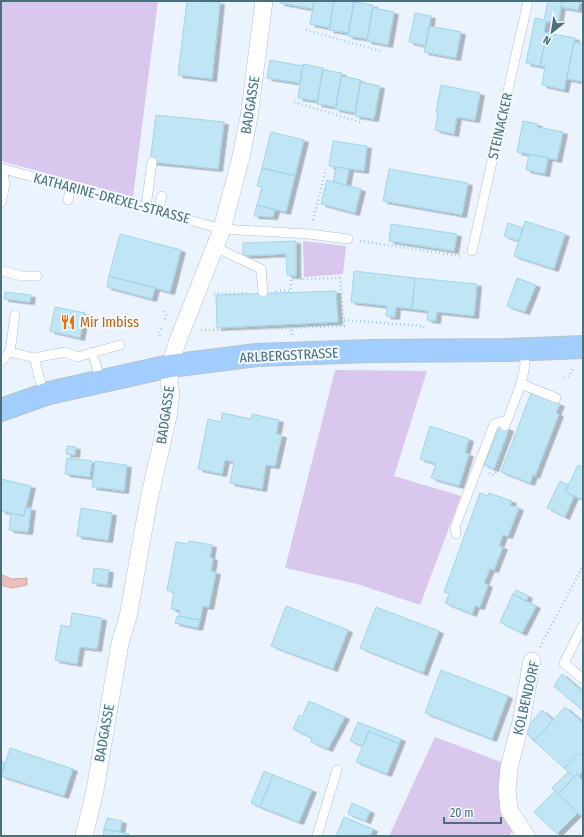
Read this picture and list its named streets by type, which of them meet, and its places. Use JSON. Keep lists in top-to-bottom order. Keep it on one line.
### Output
{"streets":{"main road":["ARLBERGSTRASSE"],"street":["BADGASSE","KOLBENDORF"],"lane":["STEINACKER","KATHARINE-DREXEL-STRASSE"]},"crossings":[["BADGASSE","KATHARINE-DREXEL-STRASSE"],["BADGASSE","ARLBERGSTRASSE"]],"places":{"restaurant":["Mir Imbiss"]},"scale_bar":"20 m","north":"bottom left"}
